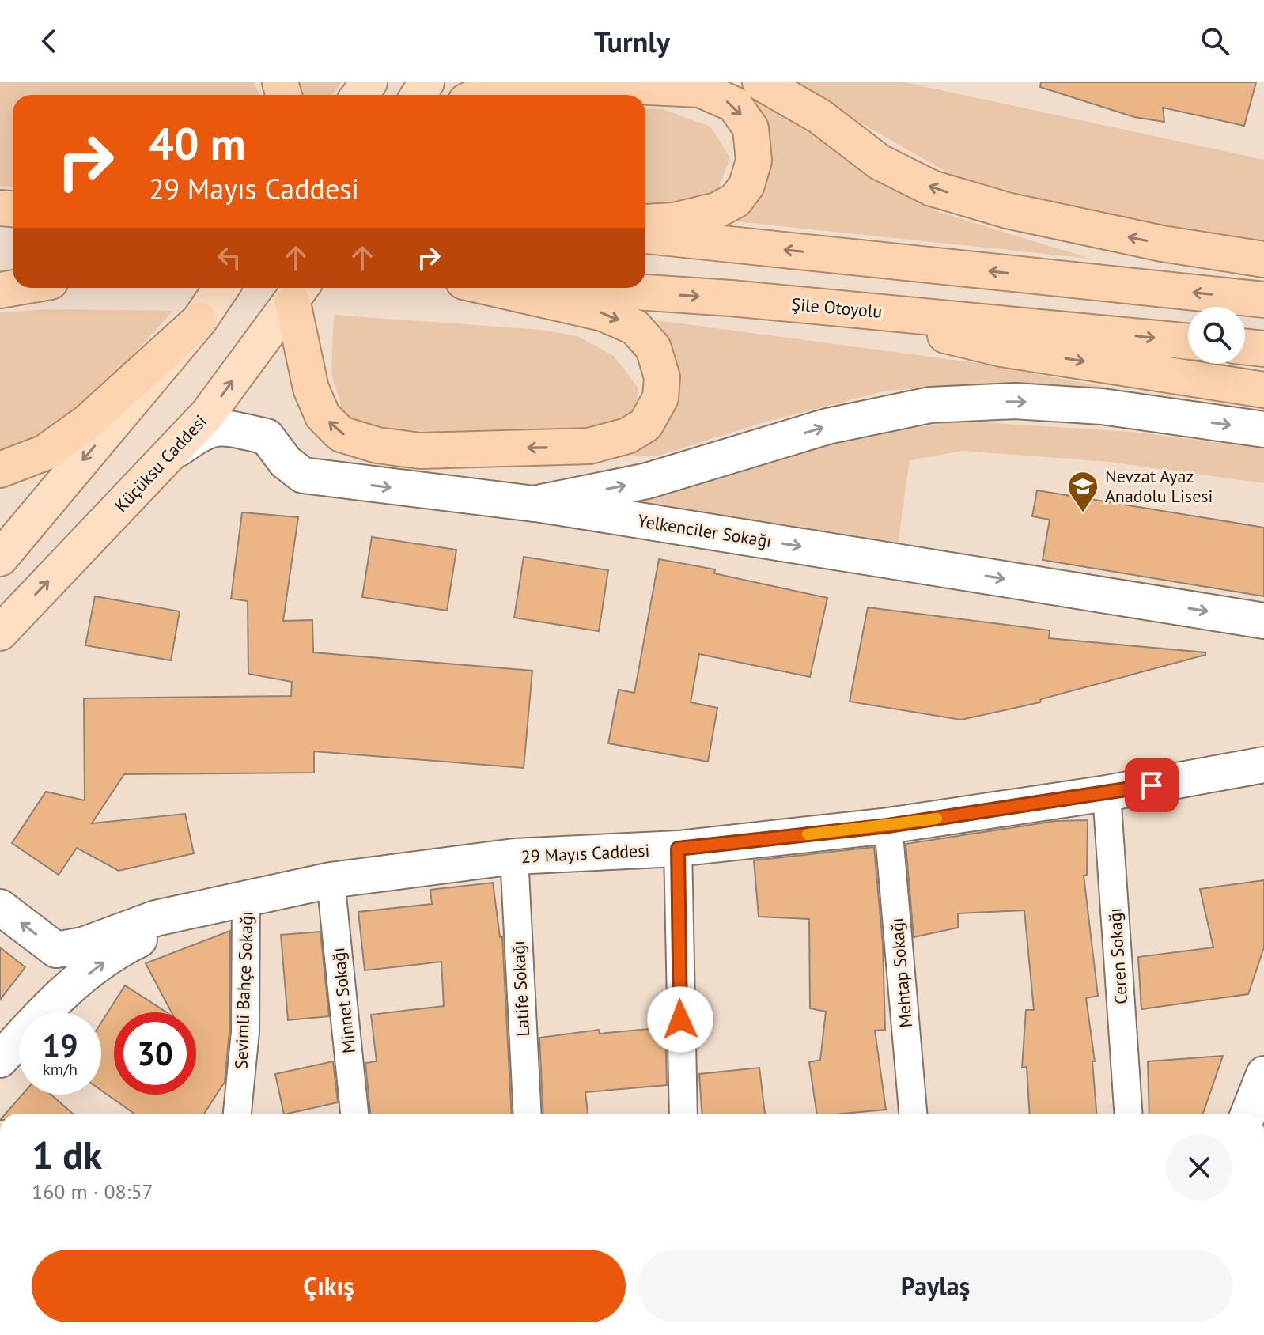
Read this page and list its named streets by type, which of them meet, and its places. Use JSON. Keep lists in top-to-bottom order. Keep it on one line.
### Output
{"streets":{"highway":["Şile Otoyolu"],"main road":["Küçüksu Caddesi"],"street":["Yelkenciler Sokağı","29 Mayıs Caddesi","Ceren Sokağı","Mehtap Sokağı","Latife Sokağı","Sevimli Bahçe Sokağı","Minnet Sokağı"]},"crossings":[["Küçüksu Caddesi","Yelkenciler Sokağı"],["29 Mayıs Caddesi","Ceren Sokağı"],["29 Mayıs Caddesi","Mehtap Sokağı"],["29 Mayıs Caddesi","Latife Sokağı"],["29 Mayıs Caddesi","Sevimli Bahçe Sokağı"],["29 Mayıs Caddesi","Minnet Sokağı"]],"places":{"school or university":["Nevzat Ayaz Anadolu Lisesi"]},"page":{"header":"Turnly","turn":["40 m","29 Mayıs Caddesi"],"speed":"19 km/h","limit":"30","heading":["1 dk","160 m · 08:57"],"buttons":["Çıkış","Paylaş"]}}
